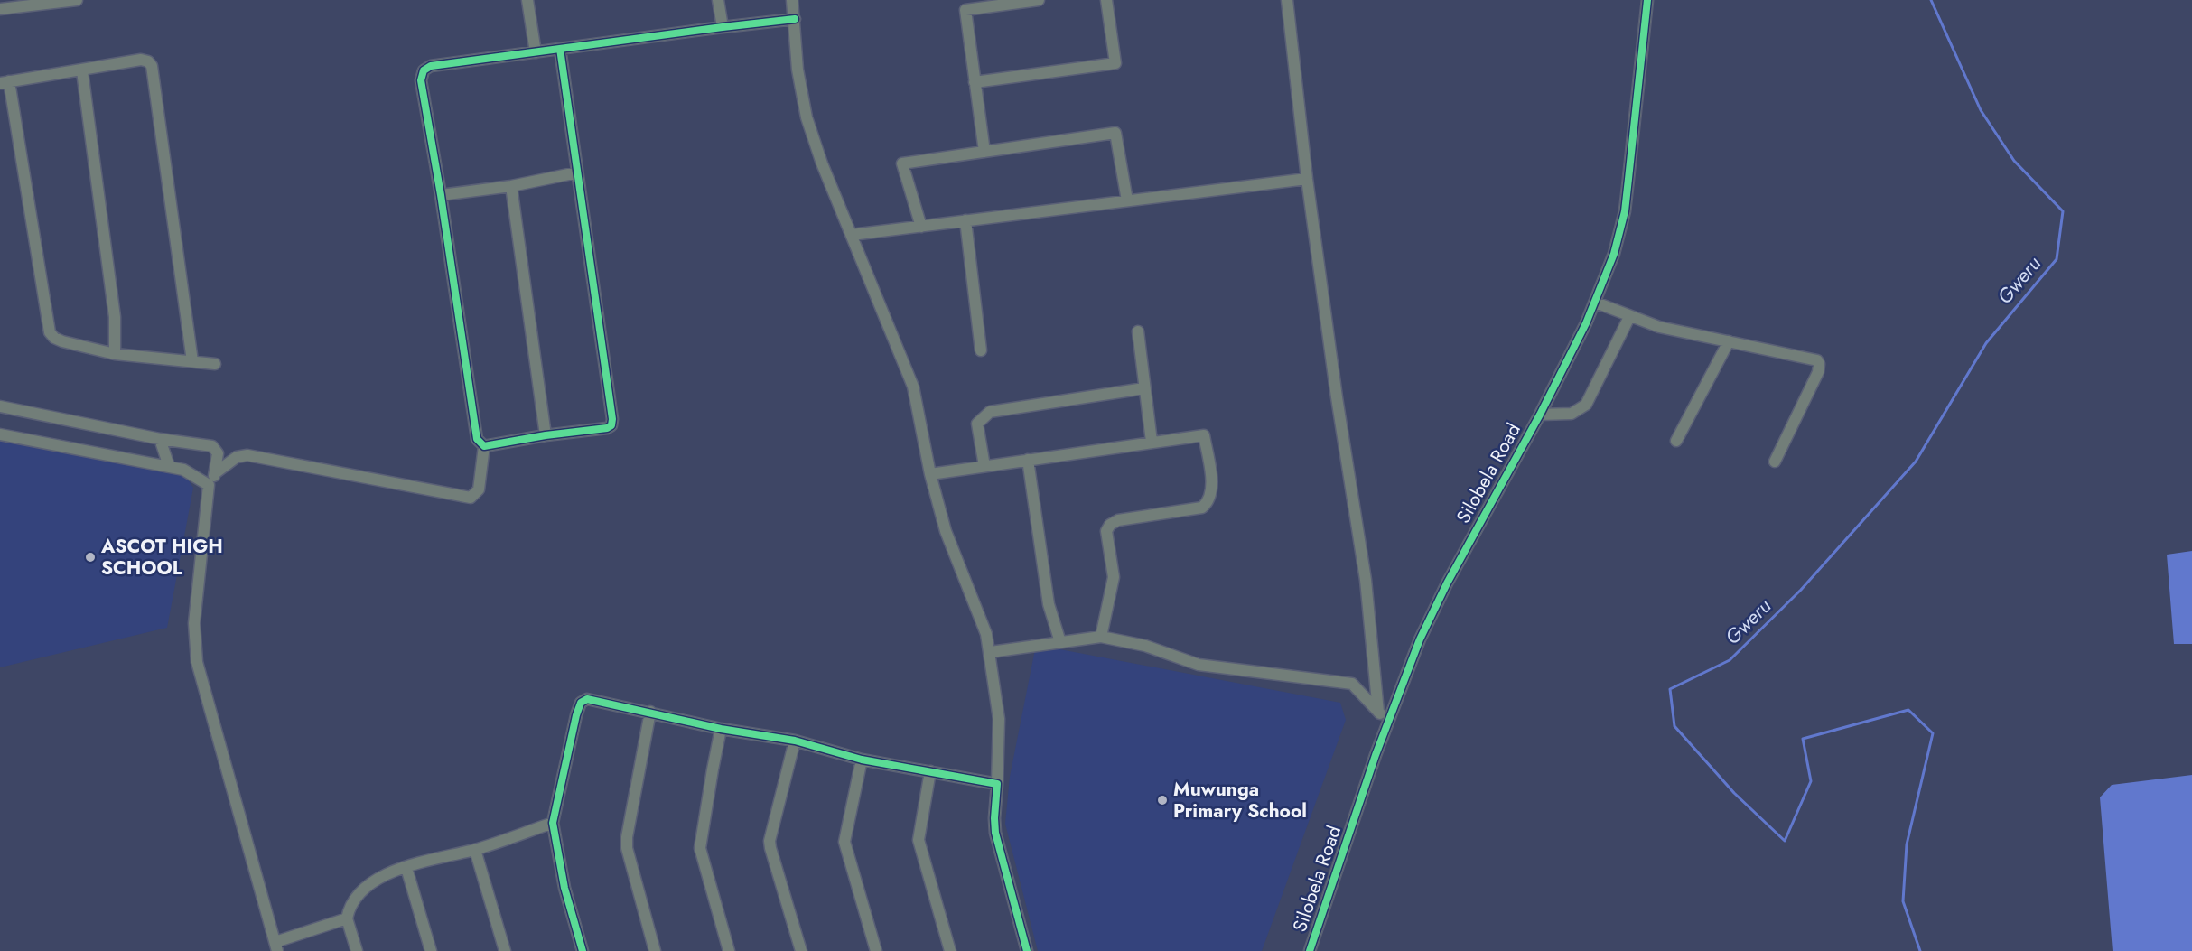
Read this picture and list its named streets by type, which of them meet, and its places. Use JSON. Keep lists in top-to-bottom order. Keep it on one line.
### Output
{"streets":{"street":["Silobela Road"]},"water":["Gweru"],"places":["ASCOT HIGH SCHOOL","Muwunga Primary School"]}
